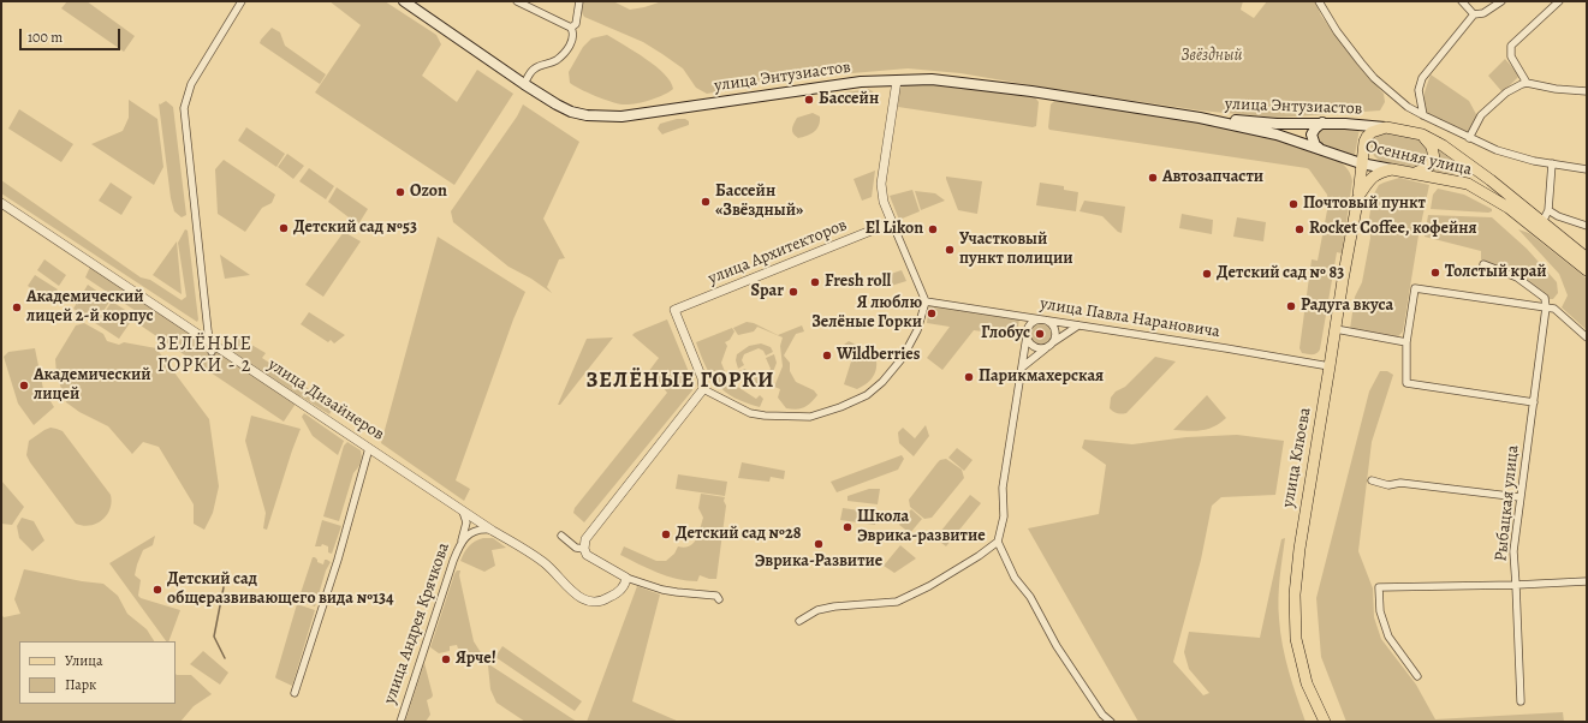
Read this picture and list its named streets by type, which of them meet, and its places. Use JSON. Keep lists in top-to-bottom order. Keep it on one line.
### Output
{"streets":{"main road":["улица Энтузиастов","Осенняя улица","улица Клюева"],"street":["улица Архитекторов","улица Павла Нарановича","улица Дизайнеров","Рыбацкая улица","улица Андрея Крячкова"]},"crossings":[["улица Энтузиастов","Осенняя улица"],["улица Энтузиастов","улица Клюева"],["Осенняя улица","улица Клюева"],["улица Павла Нарановича","улица Клюева"],["улица Дизайнеров","улица Андрея Крячкова"]],"districts":["ЗЕЛЁНЫЕ ГОРКИ - 2","ЗЕЛЁНЫЕ ГОРКИ"],"parks":["Звёздный"],"places":["Бассейн","Автозапчасти","Ozon","Бассейн «Звёздный»","Почтовый пункт","Детский сад №53","El Likon","Rocket Coffee, кофейня","Участковый пункт полиции","Толстый край","Детский сад № 83","Fresh roll","Spar","Радуга вкуса","Академический лицей 2-й корпус","Я люблю Зелёные Горки","Глобус","Wildberries","Парикмахерская","Академический лицей","Школа Эврика-развитие","Детский сад №28","Эврика-Развитие","Детский сад общеразвивающего вида №134","Ярче!"],"legend":["Улица","Парк"],"scale_bar":"100 m"}
